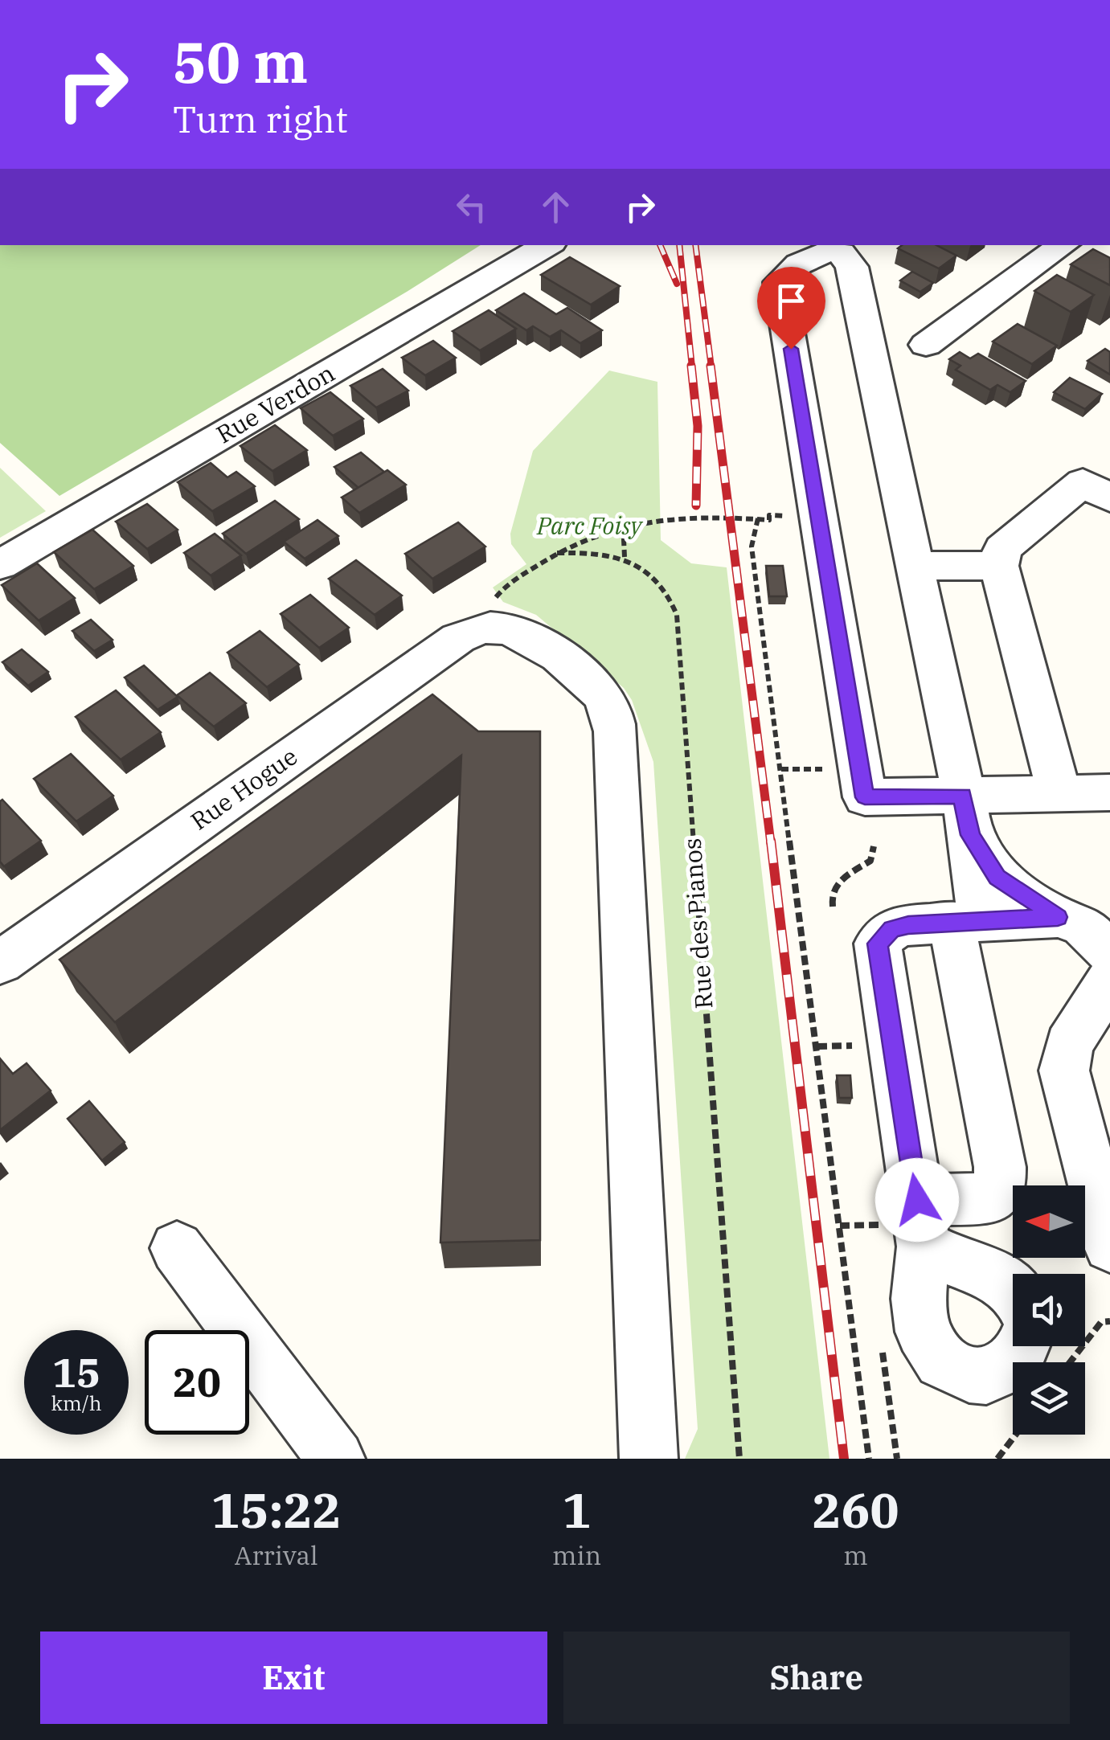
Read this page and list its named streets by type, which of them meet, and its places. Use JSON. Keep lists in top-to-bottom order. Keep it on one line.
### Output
{"streets":{"street":["Rue Verdon","Rue Hogue"],"path":["Rue des Pianos"]},"parks":["Parc Foisy"],"north":"left","page":{"turn":["50 m","Turn right"],"speed":"15 km/h","limit":"20","eta":["15:22","Arrival","1","min","260","m"],"buttons":["Exit","Share"]}}
